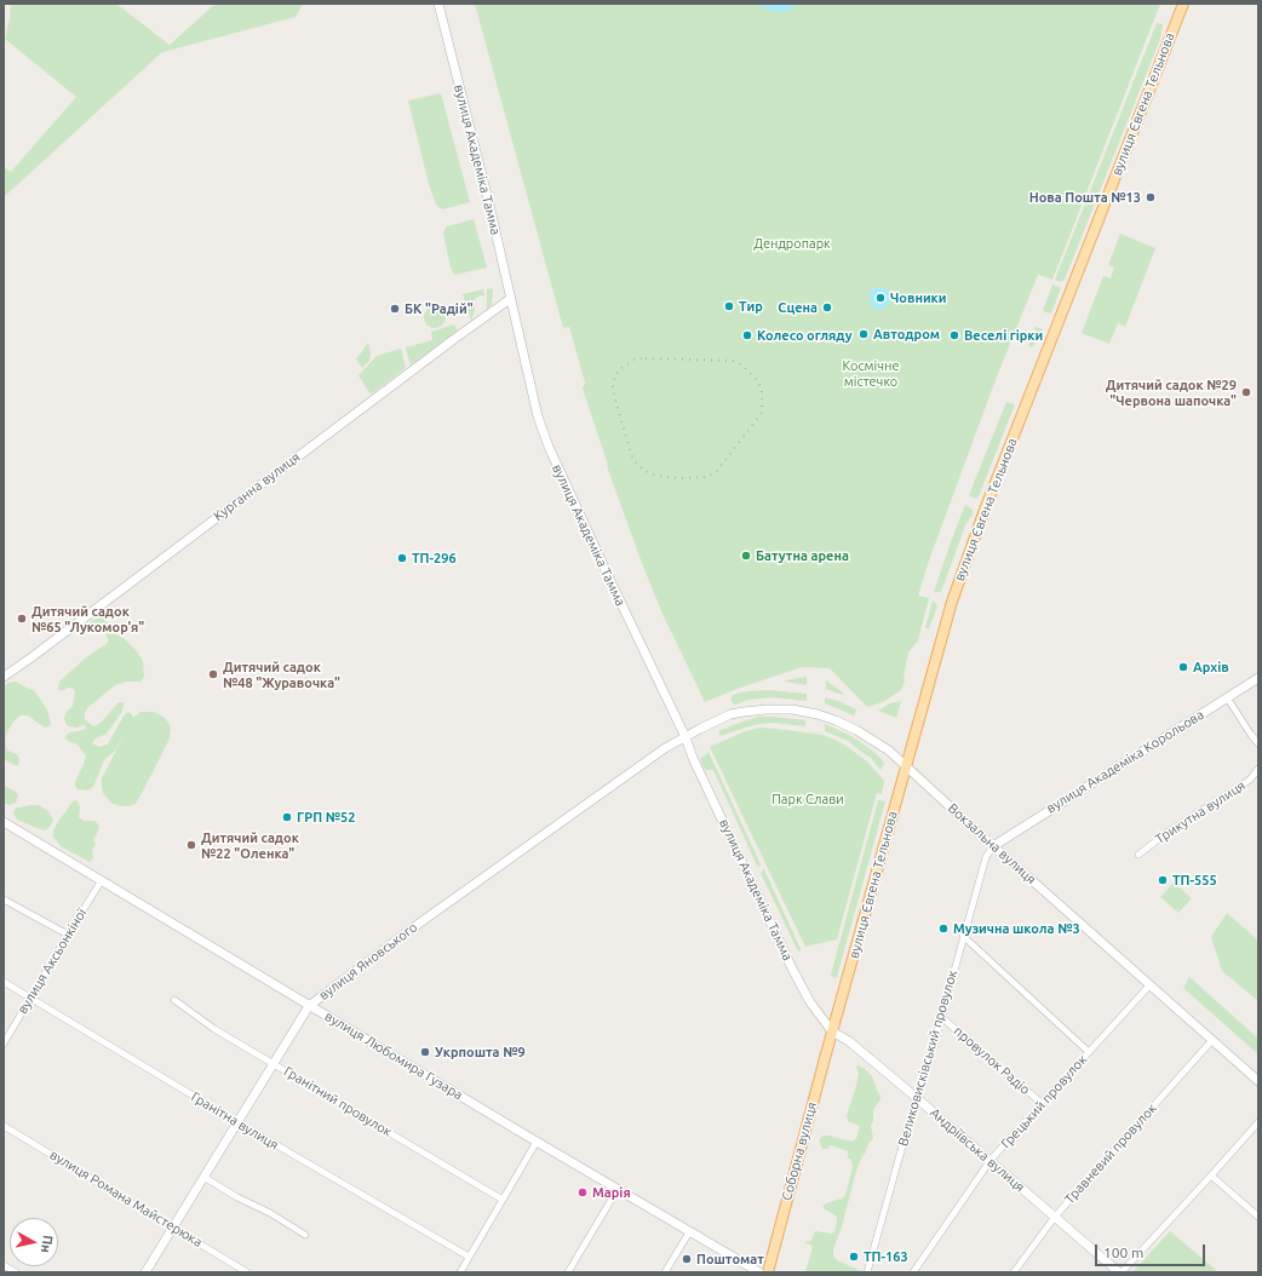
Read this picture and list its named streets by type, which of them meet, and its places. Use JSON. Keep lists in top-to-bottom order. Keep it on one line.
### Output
{"streets":{"main road":["вулиця Євгена Тельнова","вулиця Академіка Тамма","Курганна вулиця","вулиця Академіка Корольова","Вокзальна вулиця","вулиця Яновського","вулиця Любомира Гузара","Андріївська вулиця","Соборна вулиця"],"street":["Трикутна вулиця","вулиця Аксьонкіної","Великовисківський провулок","провулок Радіо","Гранітний провулок","Грецький провулок","Гранітна вулиця","Травневий провулок","вулиця Романа Майстерюка"]},"crossings":[["вулиця Євгена Тельнова","вулиця Академіка Тамма"],["вулиця Євгена Тельнова","Вокзальна вулиця"],["вулиця Євгена Тельнова","Андріївська вулиця"],["вулиця Євгена Тельнова","Соборна вулиця"],["вулиця Академіка Тамма","Курганна вулиця"],["вулиця Академіка Тамма","Вокзальна вулиця"],["вулиця Академіка Тамма","вулиця Яновського"],["вулиця Академіка Тамма","Андріївська вулиця"],["вулиця Академіка Тамма","Соборна вулиця"],["вулиця Академіка Корольова","Вокзальна вулиця"],["вулиця Академіка Корольова","Великовисківський провулок"],["Вокзальна вулиця","вулиця Яновського"],["Вокзальна вулиця","Великовисківський провулок"],["Вокзальна вулиця","Грецький провулок"],["Вокзальна вулиця","Травневий провулок"],["вулиця Аксьонкіної","вулиця Любомира Гузара"],["вулиця Аксьонкіної","Гранітна вулиця"],["вулиця Яновського","вулиця Любомира Гузара"],["вулиця Яновського","Гранітний провулок"],["вулиця Яновського","Гранітна вулиця"],["вулиця Яновського","вулиця Романа Майстерюка"],["Великовисківський провулок","провулок Радіо"],["Великовисківський провулок","Андріївська вулиця"],["провулок Радіо","Грецький провулок"],["Грецький провулок","Андріївська вулиця"],["Андріївська вулиця","Соборна вулиця"],["Андріївська вулиця","Травневий провулок"]],"parks":["Дендропарк","Космічне містечко","Парк Слави"],"places":["Нова Пошта №13","Човники","Тир","Сцена","БК \"Радій\"","Автодром","Колесо огляду","Веселі гірки","Дитячий садок №29 \"Червона шапочка\"","Батутна арена","ТП-296","Дитячий садок №65 \"Лукомор'я\"","Архів","Дитячий садок №48 \"Журавочка\"","ГРП №52","Дитячий садок №22 \"Оленка\"","ТП-555","Музична школа №3","Укрпошта №9","Марія","ТП-163","Поштомат"],"scale_bar":"100 m","north":"right"}
